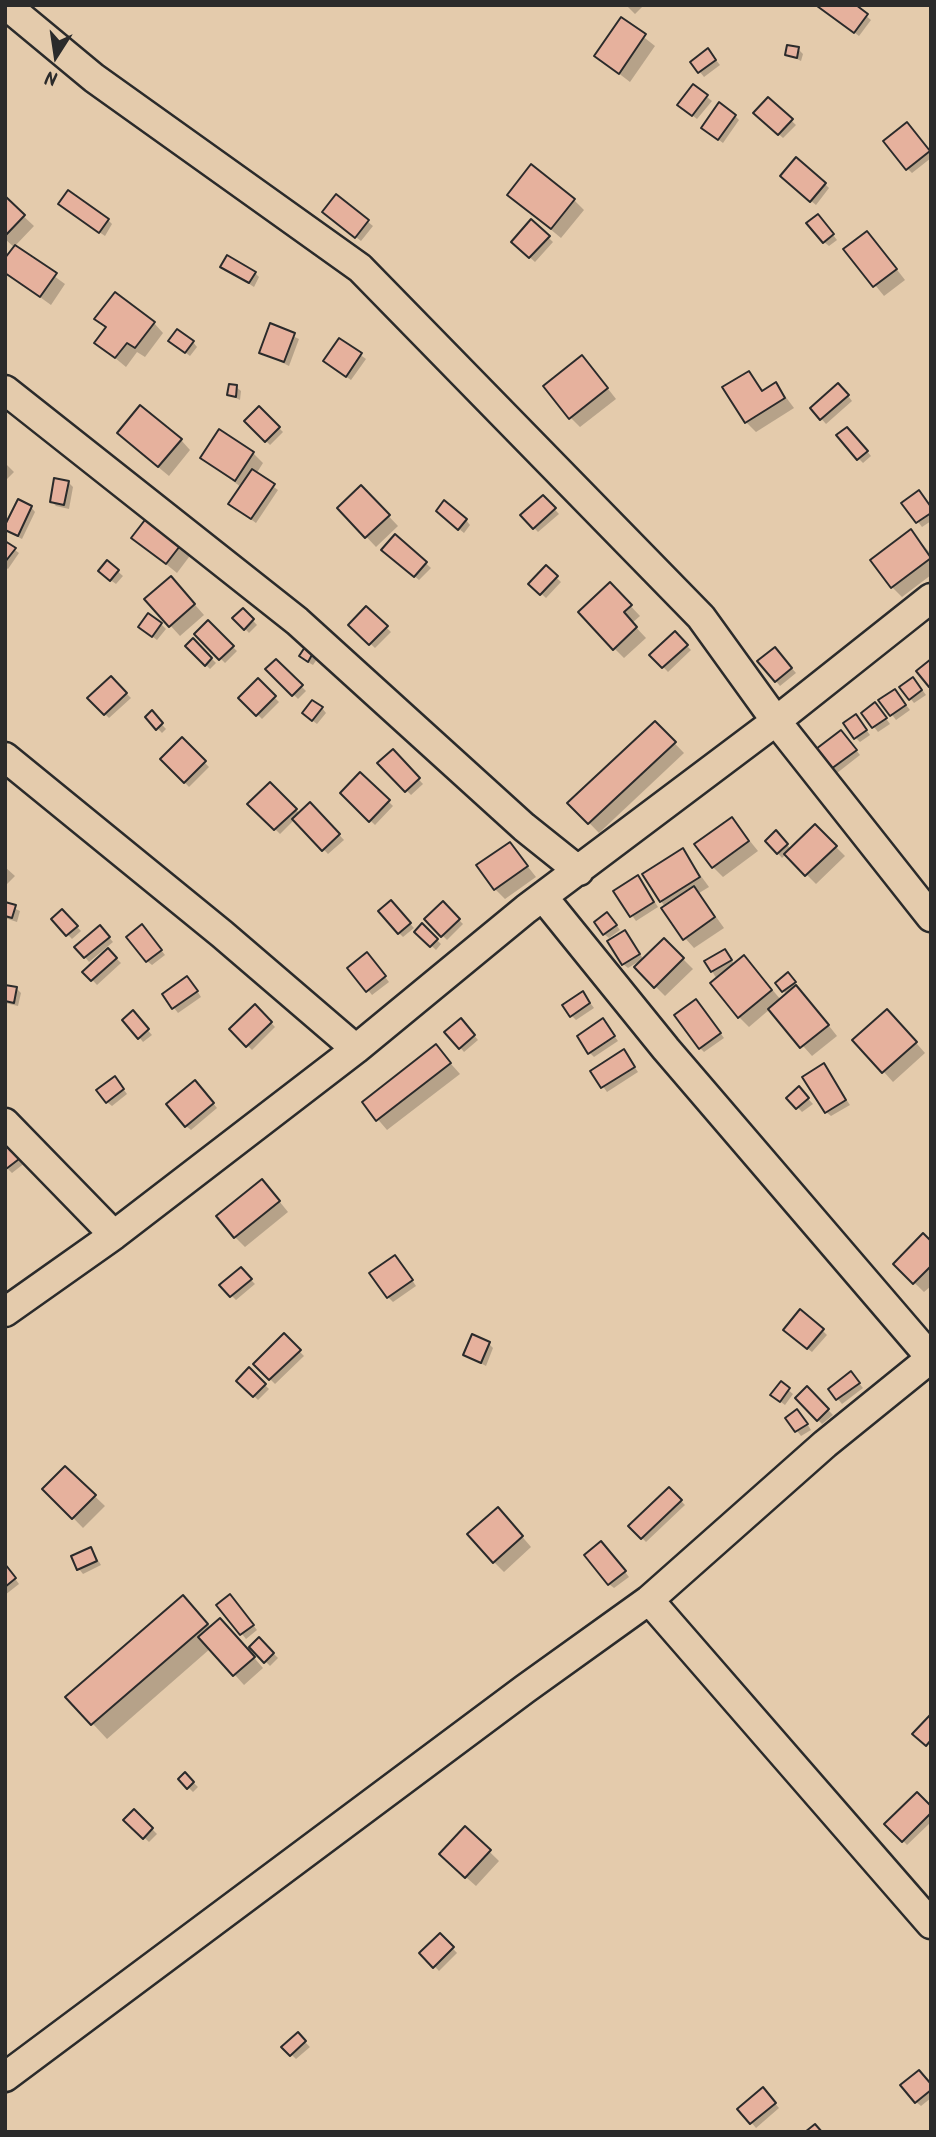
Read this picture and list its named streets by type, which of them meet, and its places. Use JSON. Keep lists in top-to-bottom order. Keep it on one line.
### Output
{"north":"bottom"}
